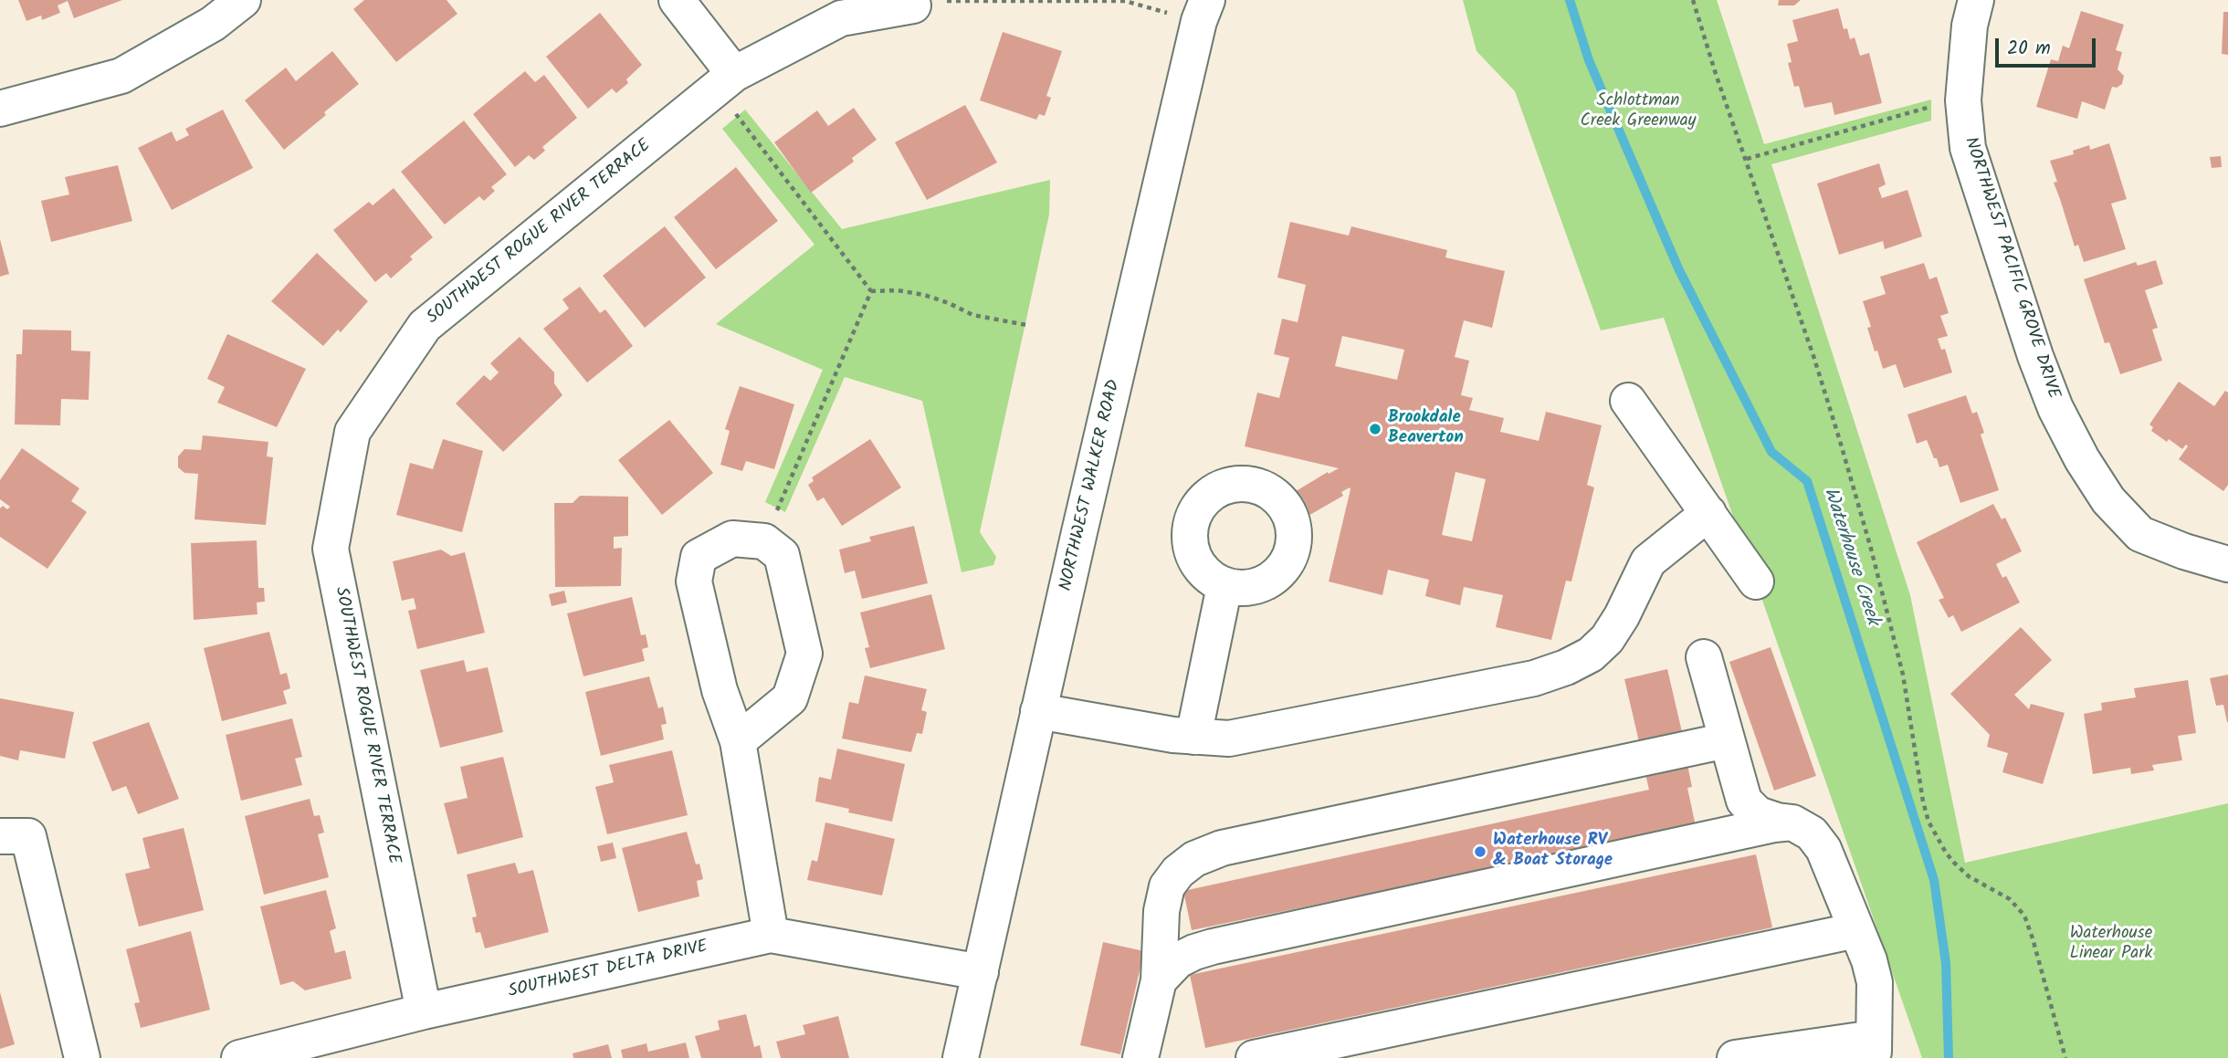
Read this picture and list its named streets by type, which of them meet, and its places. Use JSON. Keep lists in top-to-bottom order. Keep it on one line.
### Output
{"streets":{"street":["SOUTHWEST ROGUE RIVER TERRACE","NORTHWEST PACIFIC GROVE DRIVE","NORTHWEST WALKER ROAD","SOUTHWEST DELTA DRIVE"]},"crossings":[["SOUTHWEST ROGUE RIVER TERRACE","SOUTHWEST DELTA DRIVE"],["NORTHWEST WALKER ROAD","SOUTHWEST DELTA DRIVE"]],"water":["Waterhouse Creek"],"parks":["Schlottman Creek Greenway","Waterhouse Linear Park"],"places":["Brookdale Beaverton","Waterhouse RV & Boat Storage"],"scale_bar":"20 m"}
